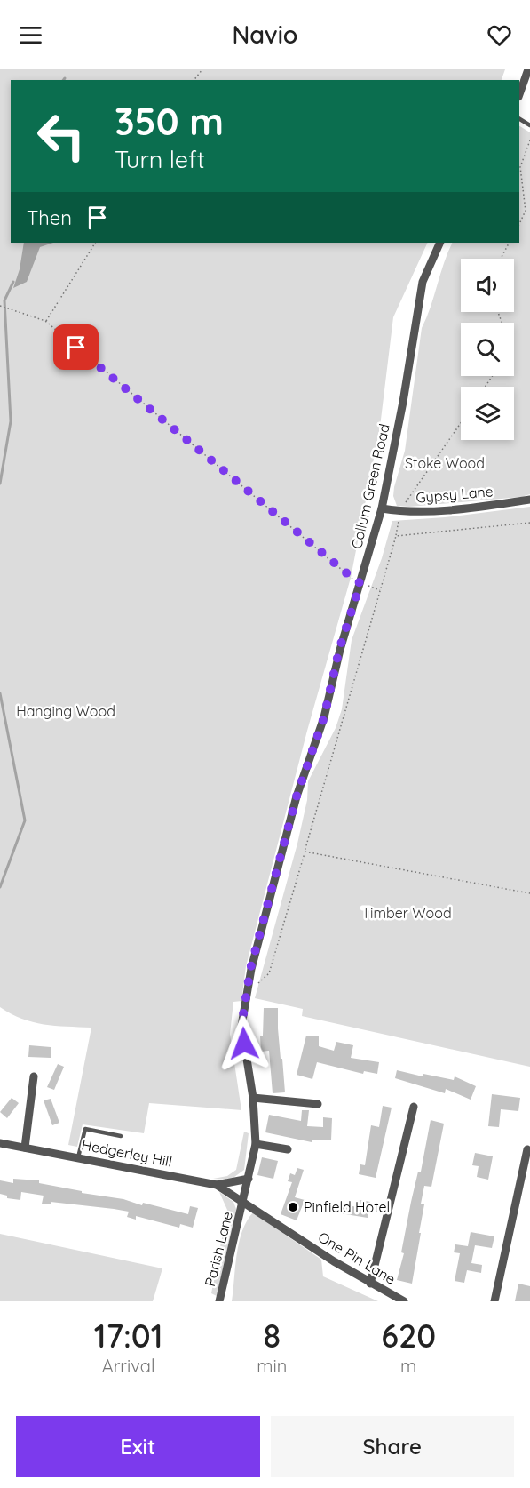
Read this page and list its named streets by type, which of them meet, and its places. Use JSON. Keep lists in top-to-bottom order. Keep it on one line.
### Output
{"streets":{"street":["Collum Green Road","Gypsy Lane","Hedgerley Hill","Parish Lane","One Pin Lane"]},"crossings":[["Collum Green Road","Gypsy Lane"],["Collum Green Road","Hedgerley Hill"],["Collum Green Road","Parish Lane"],["Collum Green Road","One Pin Lane"],["Hedgerley Hill","Parish Lane"],["Hedgerley Hill","One Pin Lane"],["Parish Lane","One Pin Lane"]],"parks":["Stoke Wood","Hanging Wood","Timber Wood"],"places":["Pinfield Hotel"],"page":{"header":"Navio","turn":["350 m","Turn left"],"then":"Then","eta":["17:01","Arrival","8","min","620","m"],"buttons":["Exit","Share"]}}
